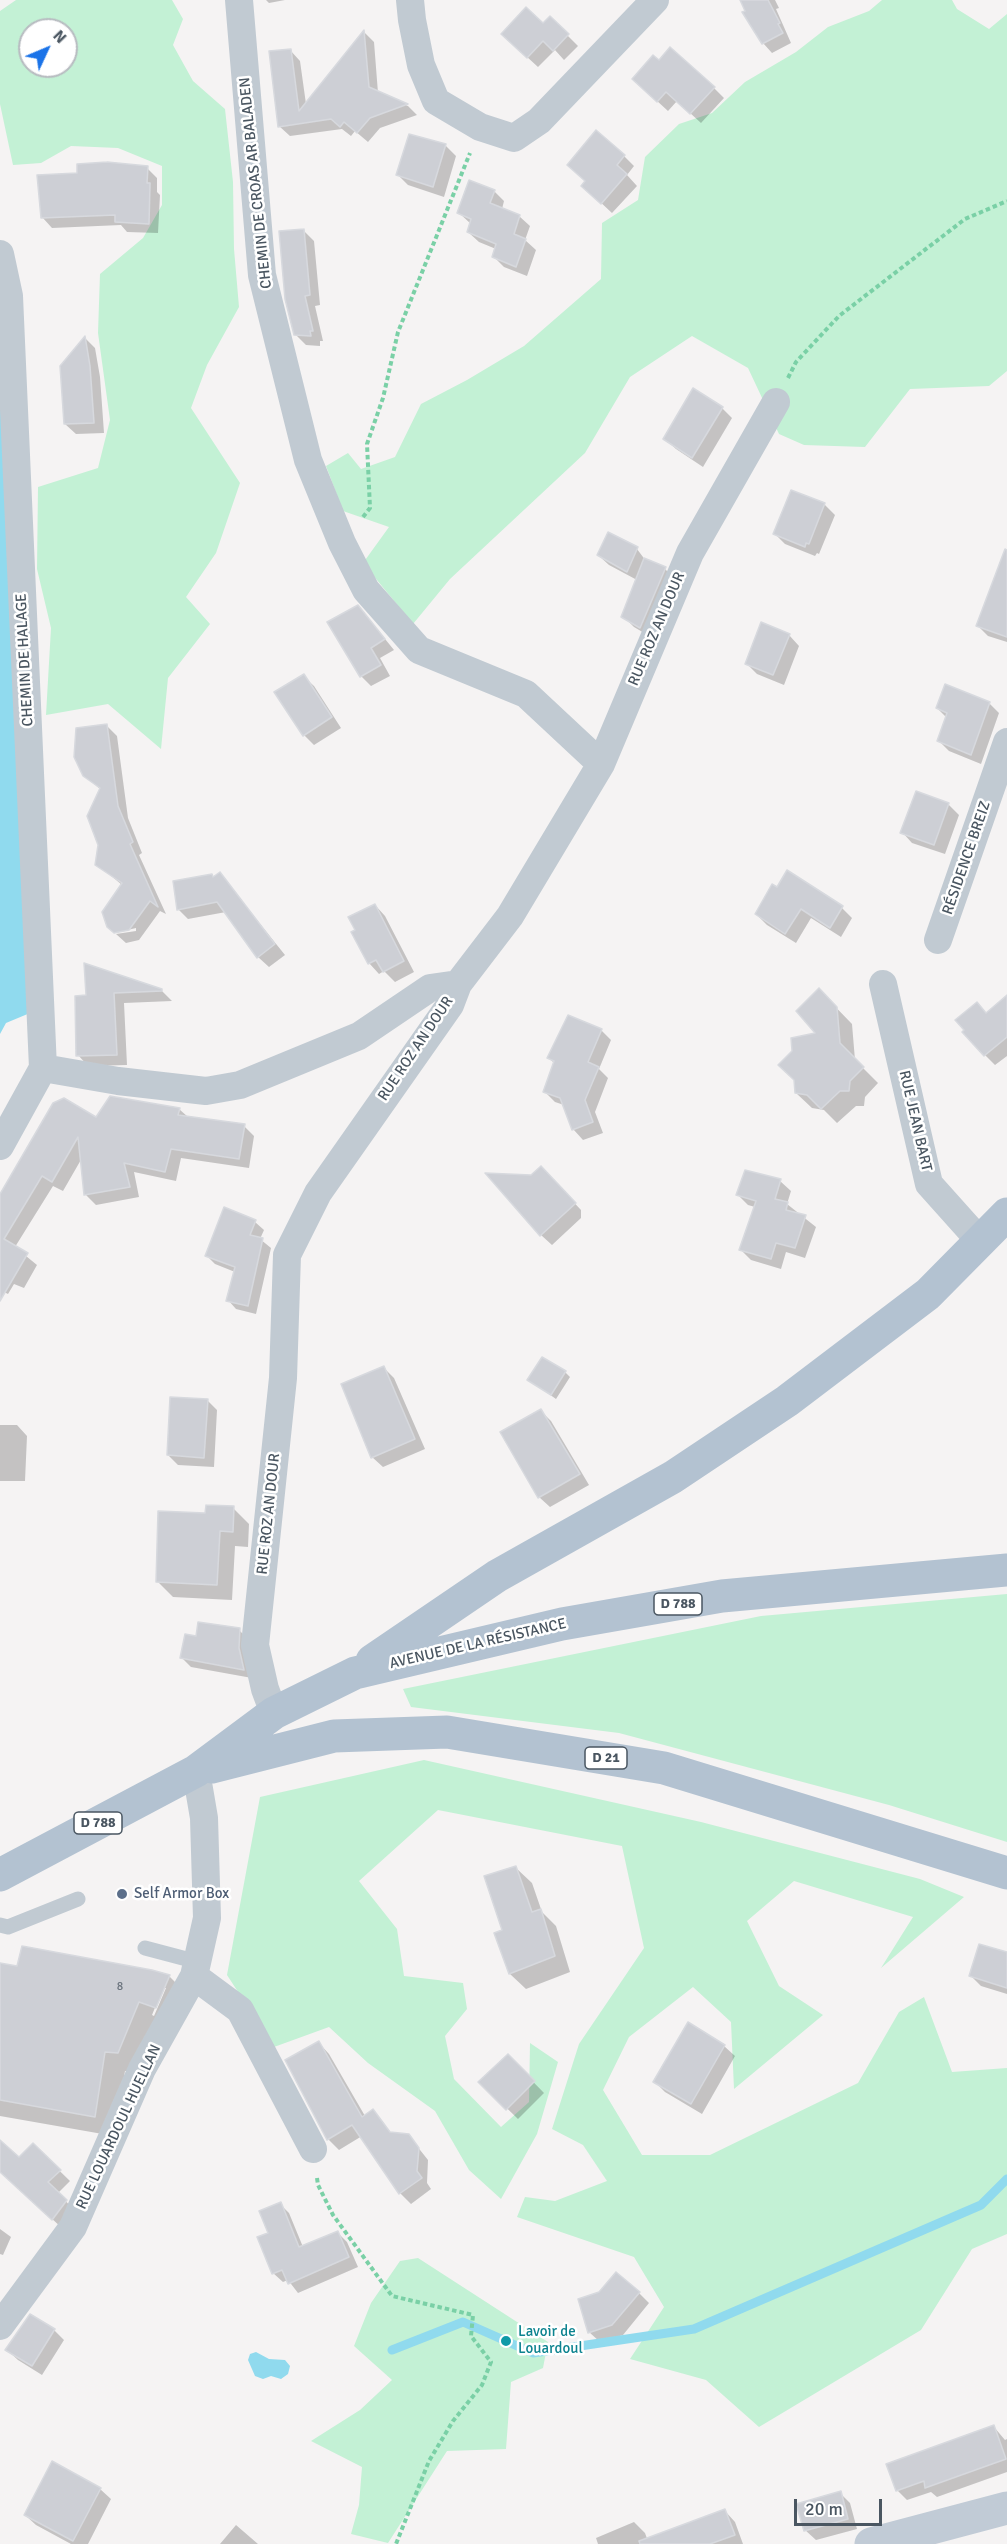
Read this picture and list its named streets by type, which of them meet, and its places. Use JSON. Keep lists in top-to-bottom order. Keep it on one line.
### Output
{"streets":{"main road":["D 788","AVENUE DE LA RÉSISTANCE","D 21"],"street":["CHEMIN DE CROAS AR BALADEN","RUE ROZ AN DOUR","CHEMIN DE HALAGE","RÉSIDENCE BREIZ","RUE JEAN BART","RUE LOUARDOUL HUELLAN"]},"crossings":[["CHEMIN DE CROAS AR BALADEN","RUE ROZ AN DOUR"],["RUE ROZ AN DOUR","AVENUE DE LA RÉSISTANCE"],["AVENUE DE LA RÉSISTANCE","D 21"],["AVENUE DE LA RÉSISTANCE","RUE LOUARDOUL HUELLAN"],["D 21","RUE LOUARDOUL HUELLAN"]],"places":["Self Armor Box","Lavoir de Louardoul"],"house_numbers":["8"],"scale_bar":"20 m","north":"top right"}
